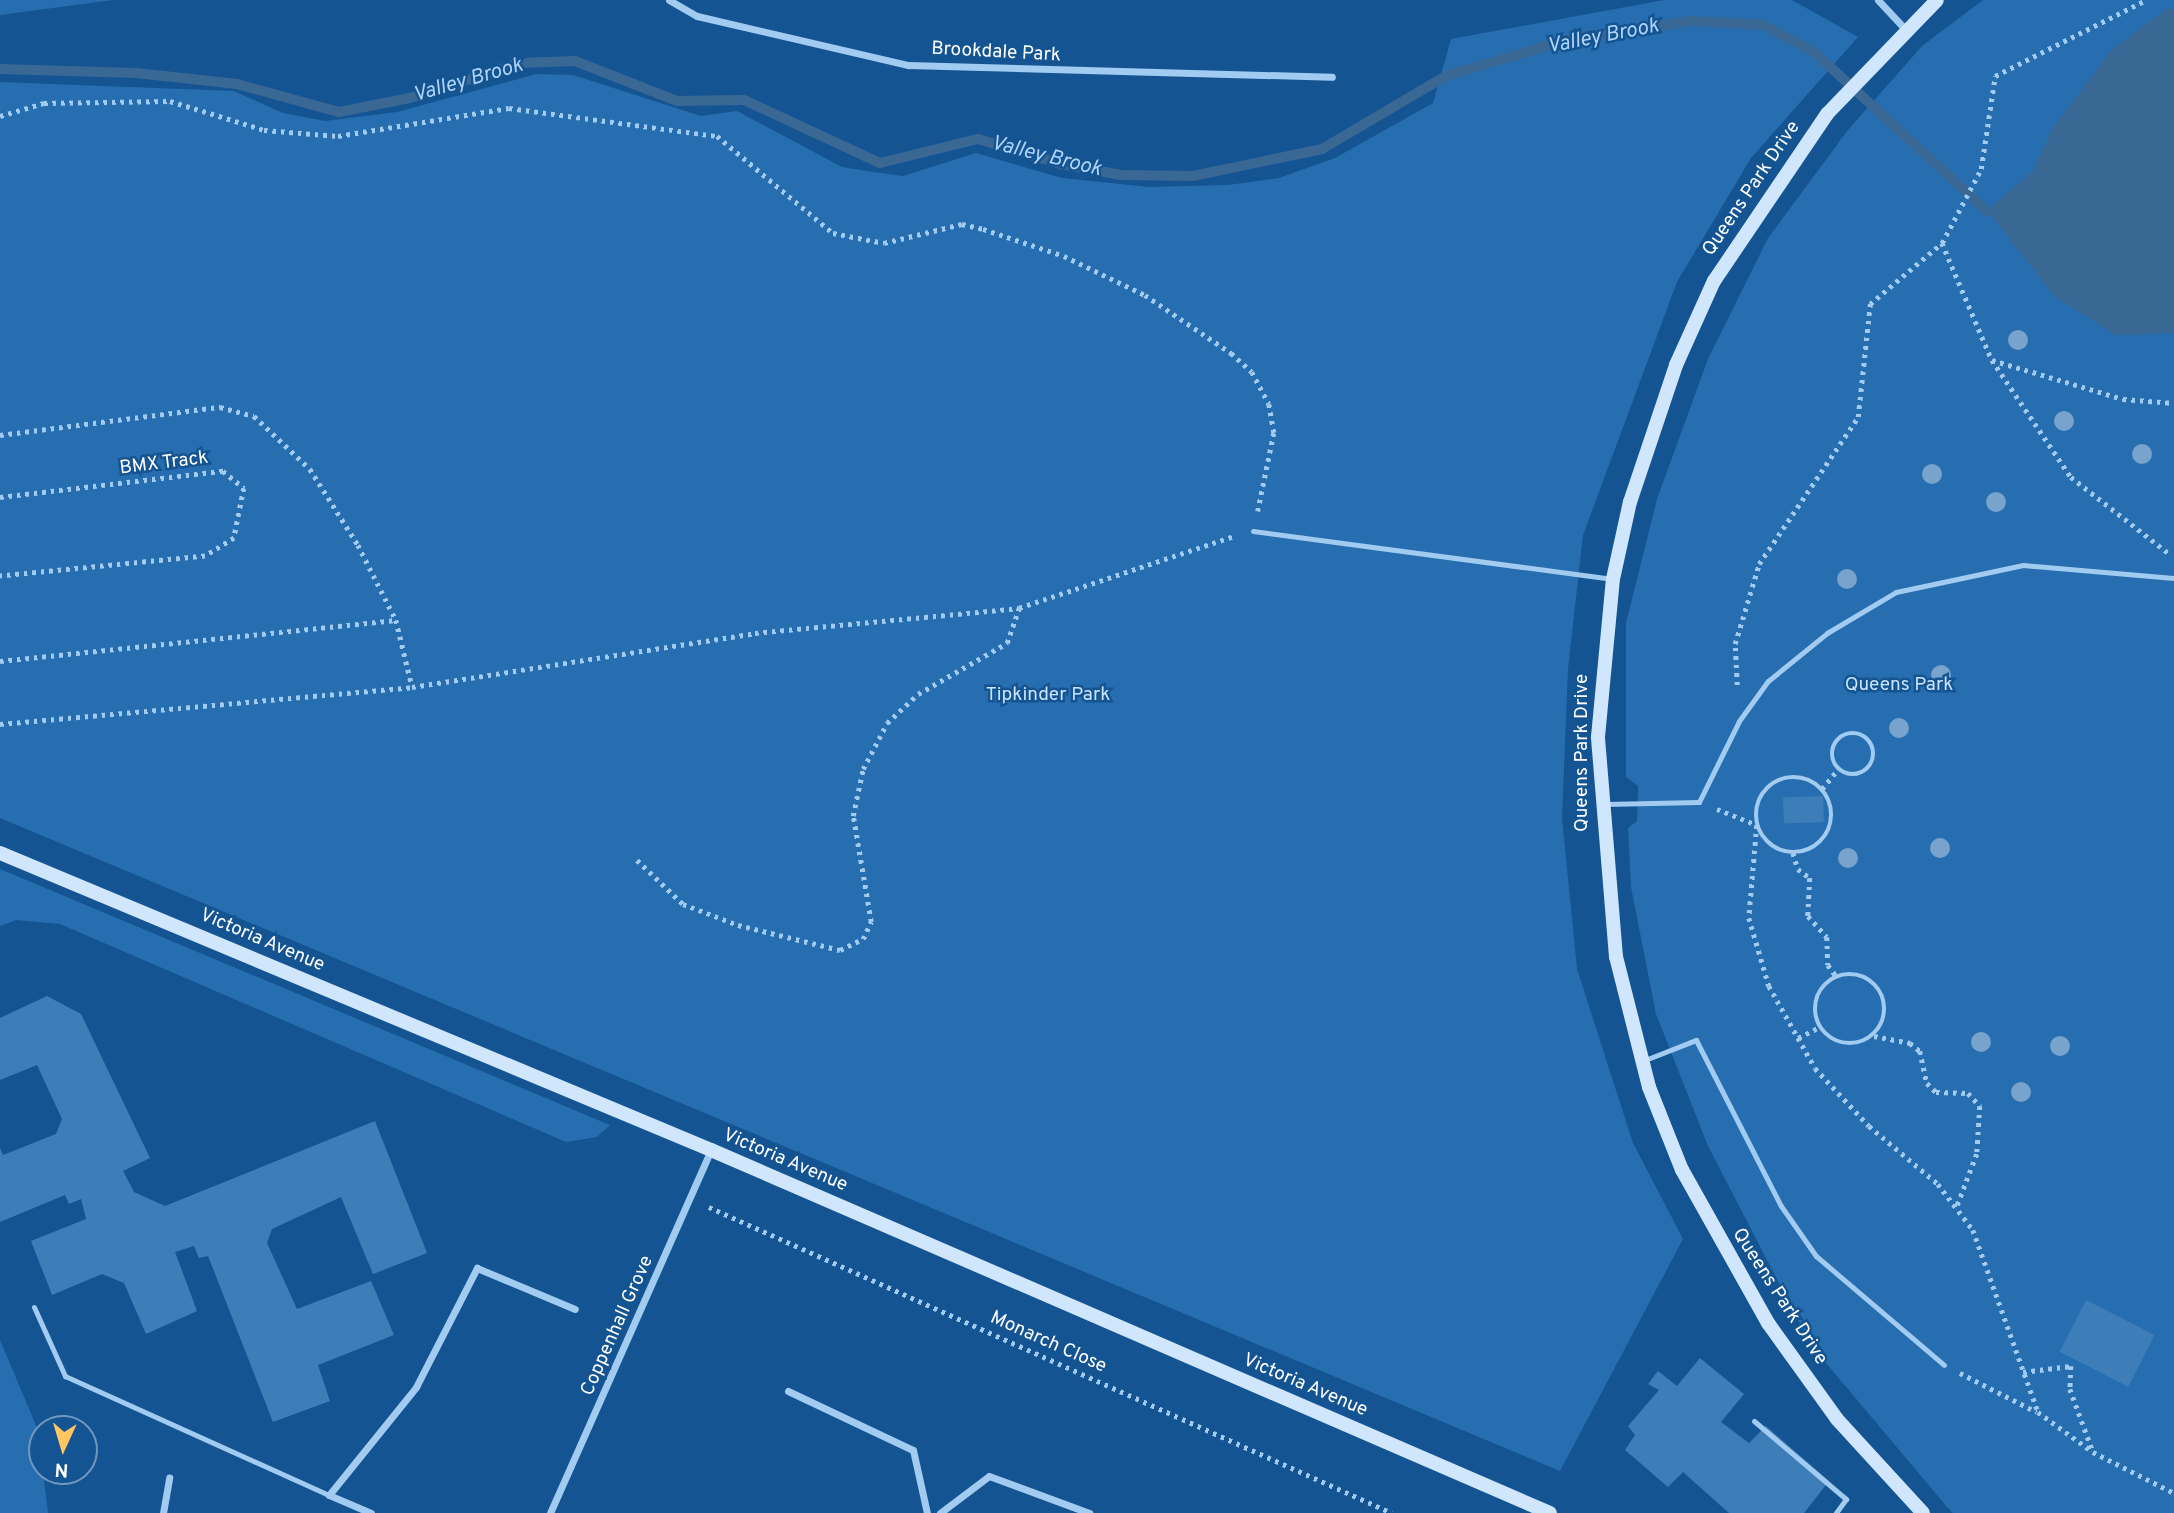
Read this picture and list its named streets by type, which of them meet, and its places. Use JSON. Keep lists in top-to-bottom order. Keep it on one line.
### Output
{"streets":{"street":["Brookdale Park","Queens Park Drive","Victoria Avenue","Coppenhall Grove"],"path":["BMX Track","Monarch Close"]},"crossings":[["Victoria Avenue","Coppenhall Grove"],["Coppenhall Grove","Monarch Close"]],"water":["Valley Brook"],"parks":["Queens Park","Tipkinder Park"],"north":"bottom"}
